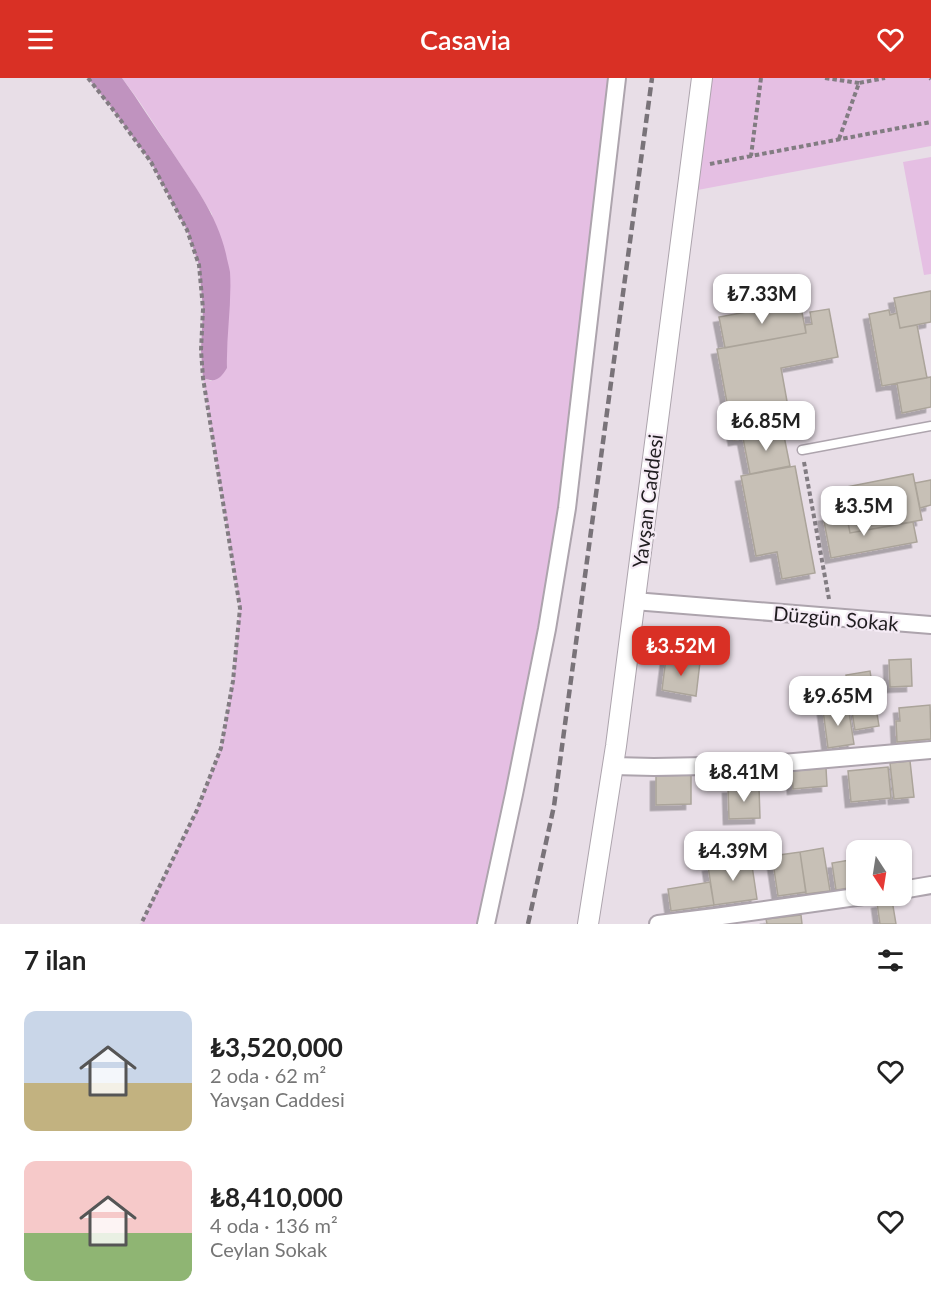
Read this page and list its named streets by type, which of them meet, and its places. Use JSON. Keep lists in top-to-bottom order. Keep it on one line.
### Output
{"streets":{"street":["Yavşan Caddesi","Düzgün Sokak"]},"crossings":[["Yavşan Caddesi","Düzgün Sokak"]],"north":"bottom","page":{"header":"Casavia","price":["₺7.33M","₺6.85M","₺3.5M","₺3.52M","₺9.65M","₺8.41M","₺4.39M"],"heading":"7 ilan","list":[{"name":"₺3,520,000","note":"2 oda · 62 m² · Yavşan Caddesi"},{"name":"₺8,410,000","note":"4 oda · 136 m² · Ceylan Sokak"}]}}
